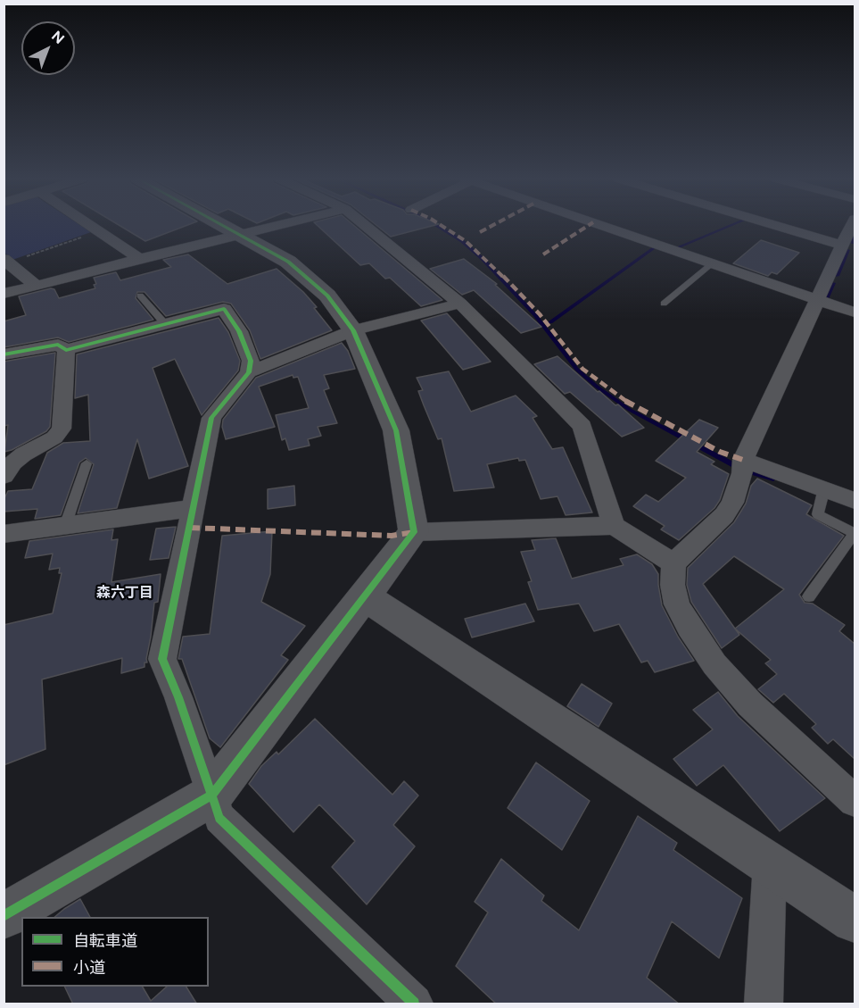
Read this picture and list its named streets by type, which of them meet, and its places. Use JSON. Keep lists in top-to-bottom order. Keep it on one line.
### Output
{"districts":["森六丁目"],"legend":["自転車道","小道"],"north":"top right"}
